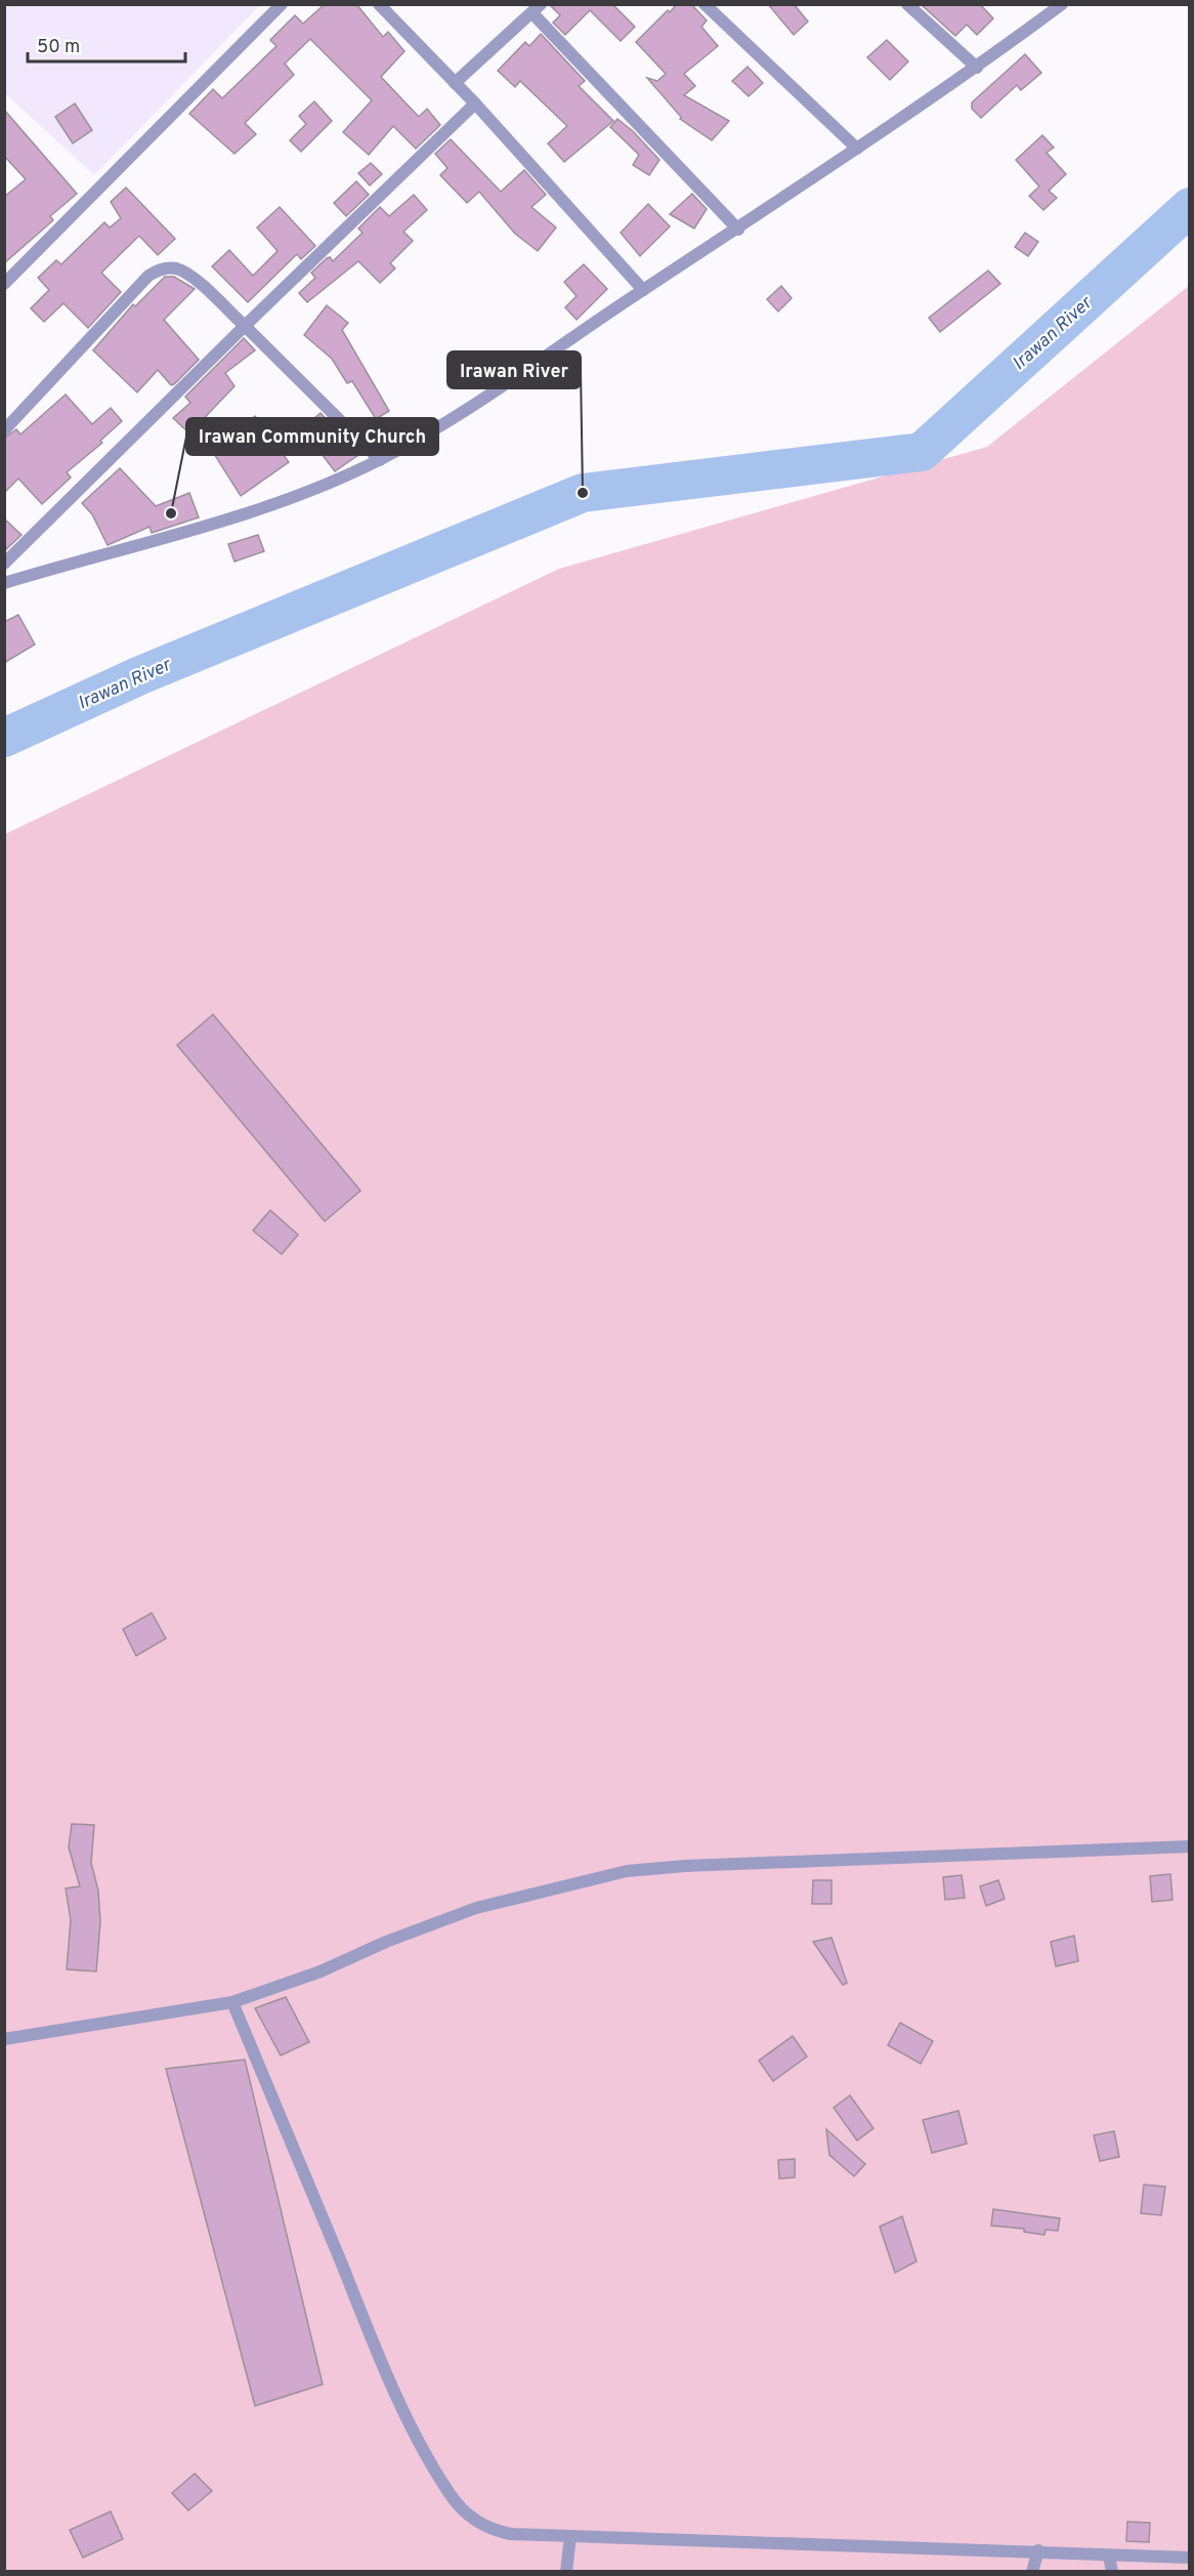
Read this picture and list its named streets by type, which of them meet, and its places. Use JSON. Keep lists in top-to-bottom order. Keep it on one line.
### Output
{"water":["Irawan River"],"places":["Irawan River","Irawan Community Church"],"scale_bar":"50 m"}
